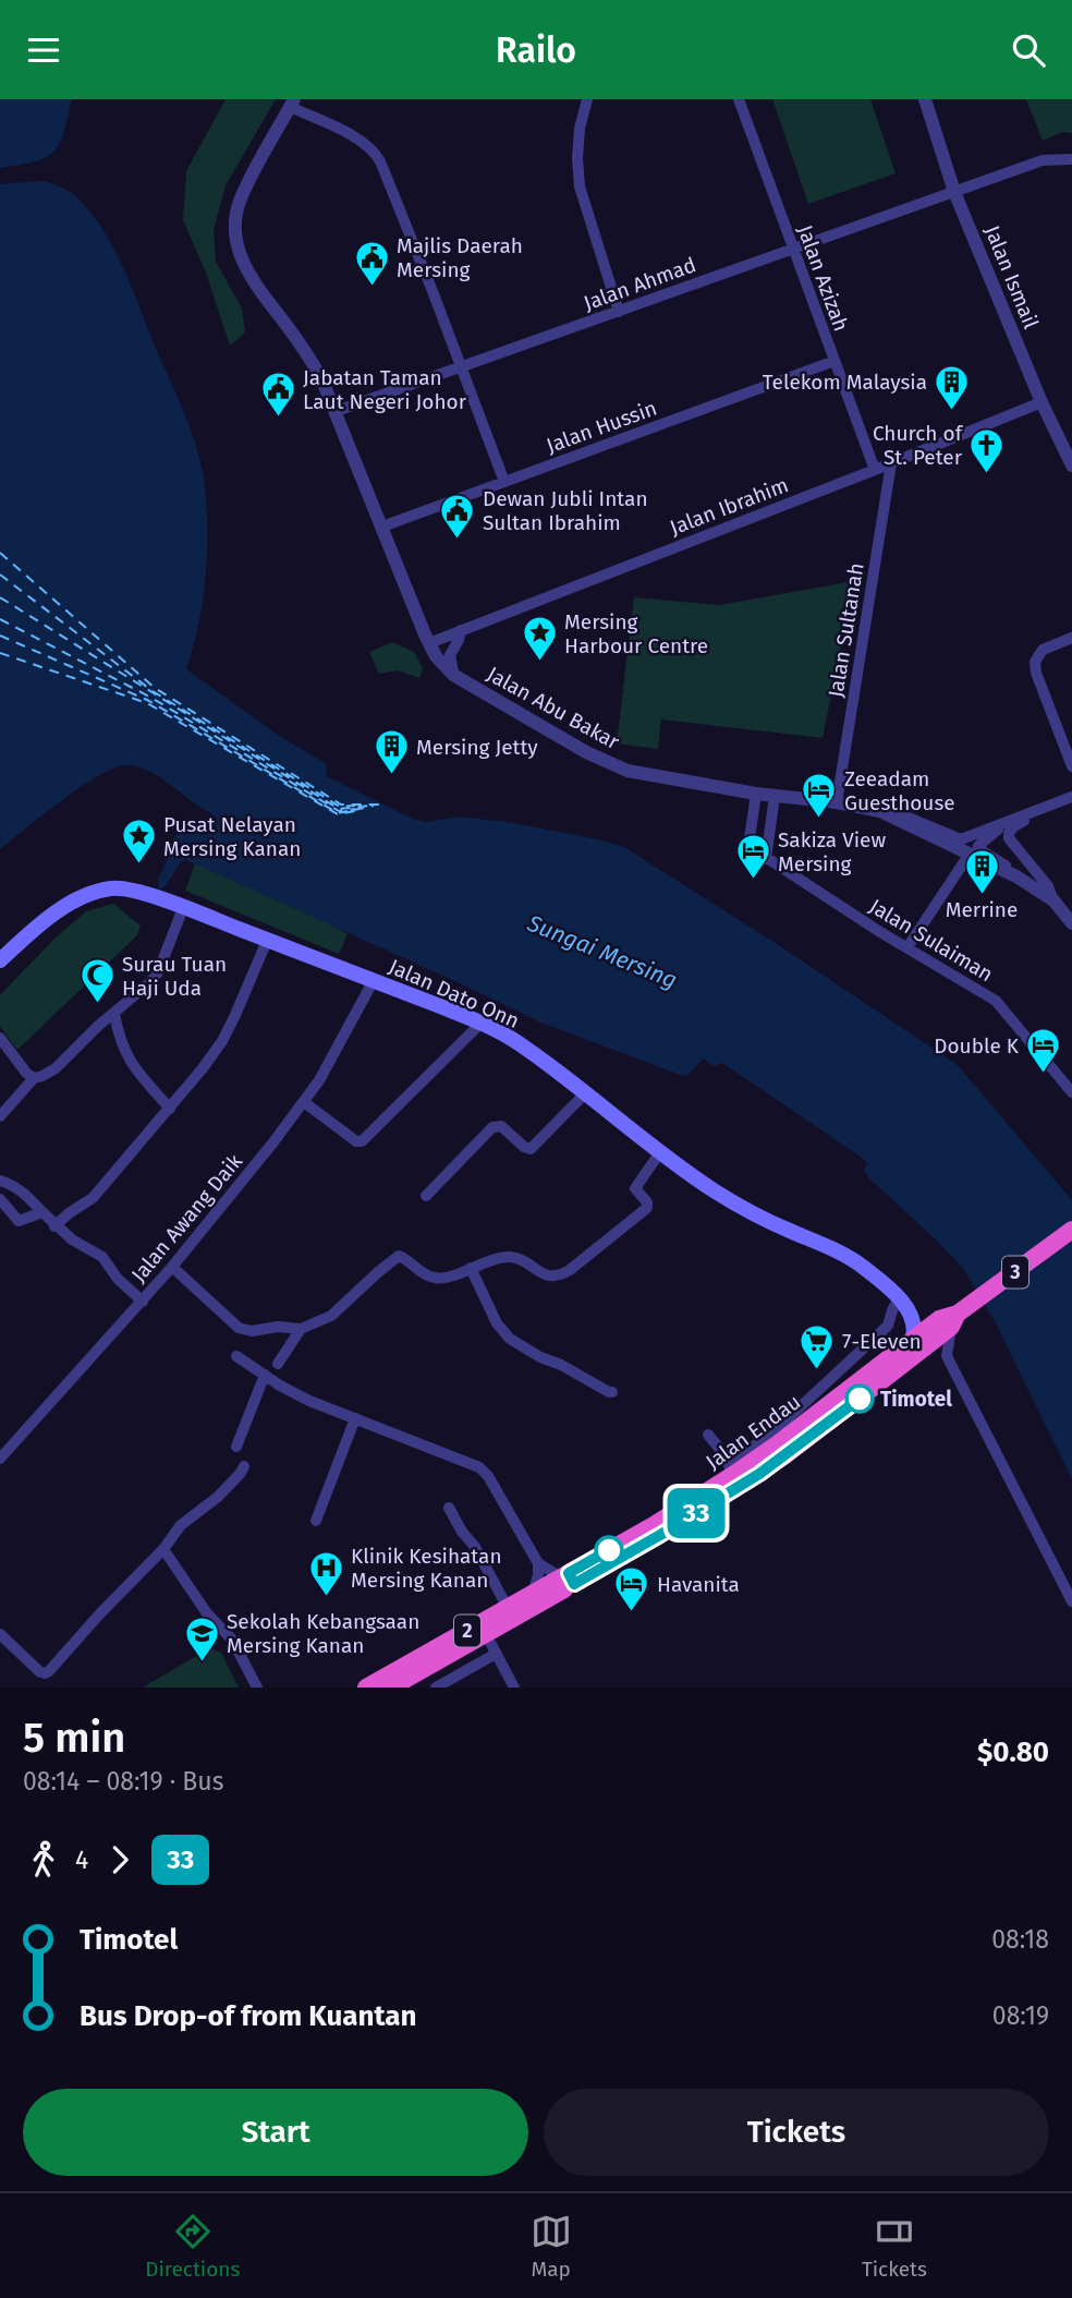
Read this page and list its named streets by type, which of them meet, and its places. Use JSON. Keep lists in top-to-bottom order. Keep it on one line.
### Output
{"streets":{"highway":["3","Jalan Endau","2"],"main road":["Jalan Dato Onn"],"street":["Jalan Ismail","Jalan Azizah","Jalan Ahmad","Jalan Hussin","Jalan Ibrahim","Jalan Sultanah","Jalan Abu Bakar","Jalan Sulaiman","Jalan Awang Daik"]},"crossings":[["Jalan Ismail","Jalan Ahmad"],["Jalan Ismail","Jalan Ibrahim"],["Jalan Azizah","Jalan Ahmad"],["Jalan Azizah","Jalan Hussin"],["Jalan Azizah","Jalan Ibrahim"],["Jalan Ahmad","Jalan Abu Bakar"],["Jalan Hussin","Jalan Abu Bakar"],["Jalan Ibrahim","Jalan Sultanah"],["Jalan Ibrahim","Jalan Abu Bakar"],["Jalan Sultanah","Jalan Abu Bakar"],["Jalan Abu Bakar","Jalan Sulaiman"],["Jalan Dato Onn","Jalan Awang Daik"]],"water":["Sungai Mersing"],"places":{"public building":["Majlis Daerah Mersing","Jabatan Taman Laut Negeri Johor","Dewan Jubli Intan Sultan Ibrahim"],"building":["Telekom Malaysia","Mersing Jetty","Merrine"],"church":["Church of St. Peter"],"place":["Mersing Harbour Centre","Pusat Nelayan Mersing Kanan"],"hotel":["Zeeadam Guesthouse","Sakiza View Mersing","Double K","Havanita"],"mosque":["Surau Tuan Haji Uda"],"supermarket":["7-Eleven"],"other":["Timotel"],"hospital":["Klinik Kesihatan Mersing Kanan"],"school or university":["Sekolah Kebangsaan Mersing Kanan"]},"lines":["bus line 33"],"page":{"header":"Railo","on_map":"33","heading":["5 min","08:14 – 08:19 · Bus","$0.80"],"legs":["4","33"],"list":[{"name":"Timotel","value":"08:18"},{"name":"Bus Drop-of from Kuantan","value":"08:19"}],"buttons":["Start","Tickets"],"tabs":["Directions","Map","Tickets"]}}
